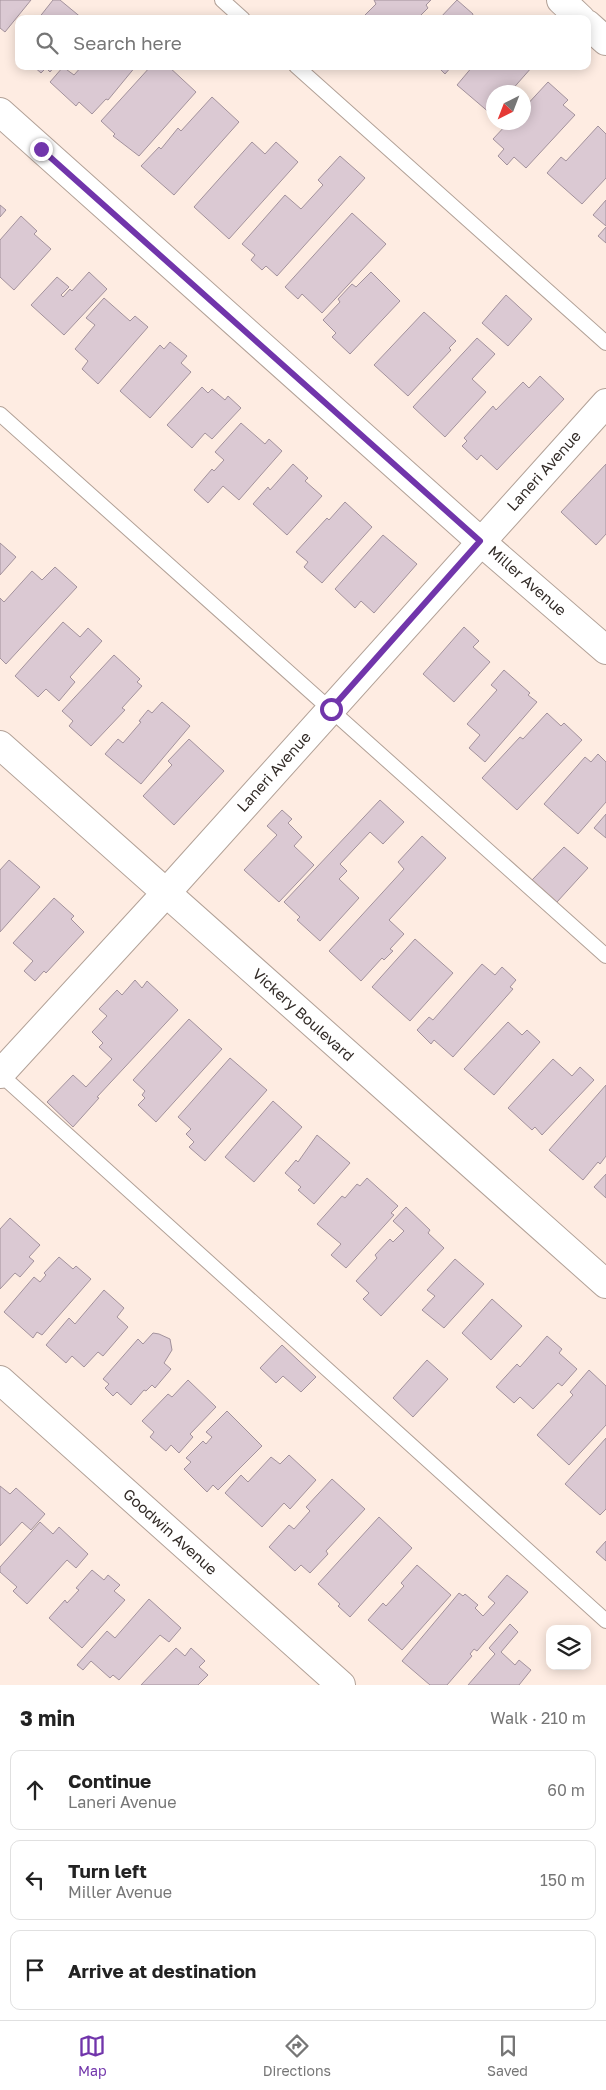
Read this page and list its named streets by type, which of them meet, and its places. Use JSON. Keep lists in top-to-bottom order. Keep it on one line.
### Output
{"streets":{"street":["Laneri Avenue","Miller Avenue","Vickery Boulevard","Goodwin Avenue"]},"crossings":[["Laneri Avenue","Miller Avenue"],["Laneri Avenue","Vickery Boulevard"]],"north":"bottom left","page":{"search":"Search here","heading":["3 min","Walk · 210 m"],"list":[["Continue","Laneri Avenue","60 m"],["Turn left","Miller Avenue","150 m"],"Arrive at destination"],"nav":["Map","Directions","Saved"]}}
